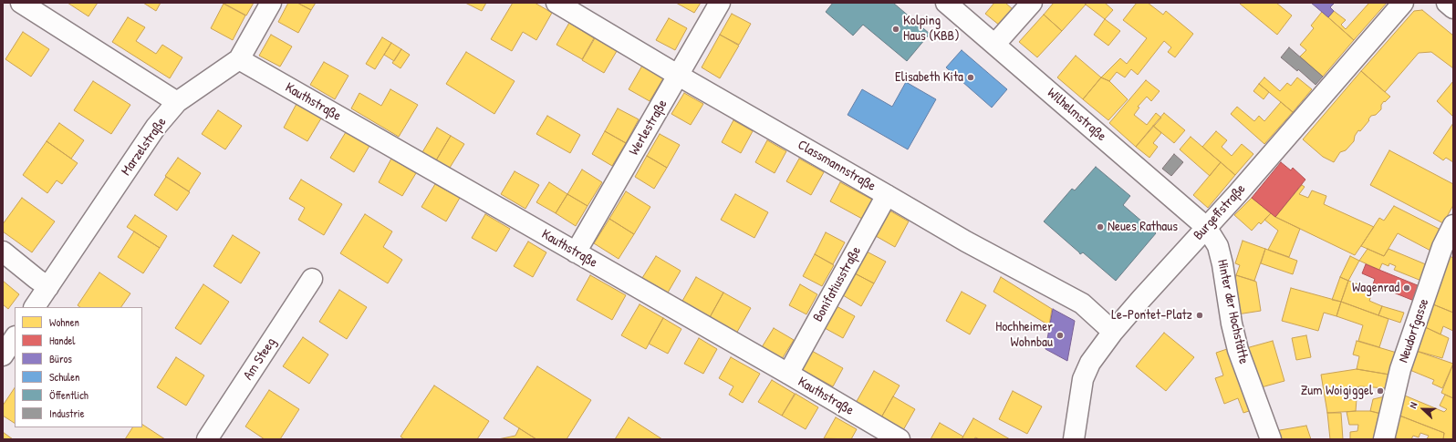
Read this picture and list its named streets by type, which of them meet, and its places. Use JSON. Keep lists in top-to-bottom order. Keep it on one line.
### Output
{"streets":{"street":["Kauthstraße","Wilhelmstraße","Werlestraße","Marzelstraße","Classmannstraße","Burgeffstraße","Bonifatiusstraße","Hinter der Hochstätte","Neudorfgasse","Am Steeg"]},"crossings":[["Kauthstraße","Werlestraße"],["Kauthstraße","Marzelstraße"],["Kauthstraße","Bonifatiusstraße"],["Wilhelmstraße","Burgeffstraße"],["Wilhelmstraße","Hinter der Hochstätte"],["Werlestraße","Classmannstraße"],["Classmannstraße","Burgeffstraße"],["Classmannstraße","Bonifatiusstraße"],["Burgeffstraße","Hinter der Hochstätte"]],"places":["Kolping Haus (KBB)","Elisabeth Kita","Neues Rathaus","Wagenrad","Le-Pontet-Platz","Hochheimer Wohnbau","Zum Woigiggel"],"legend":["Wohnen","Handel","Büros","Schulen","Öffentlich","Industrie"],"north":"left"}
